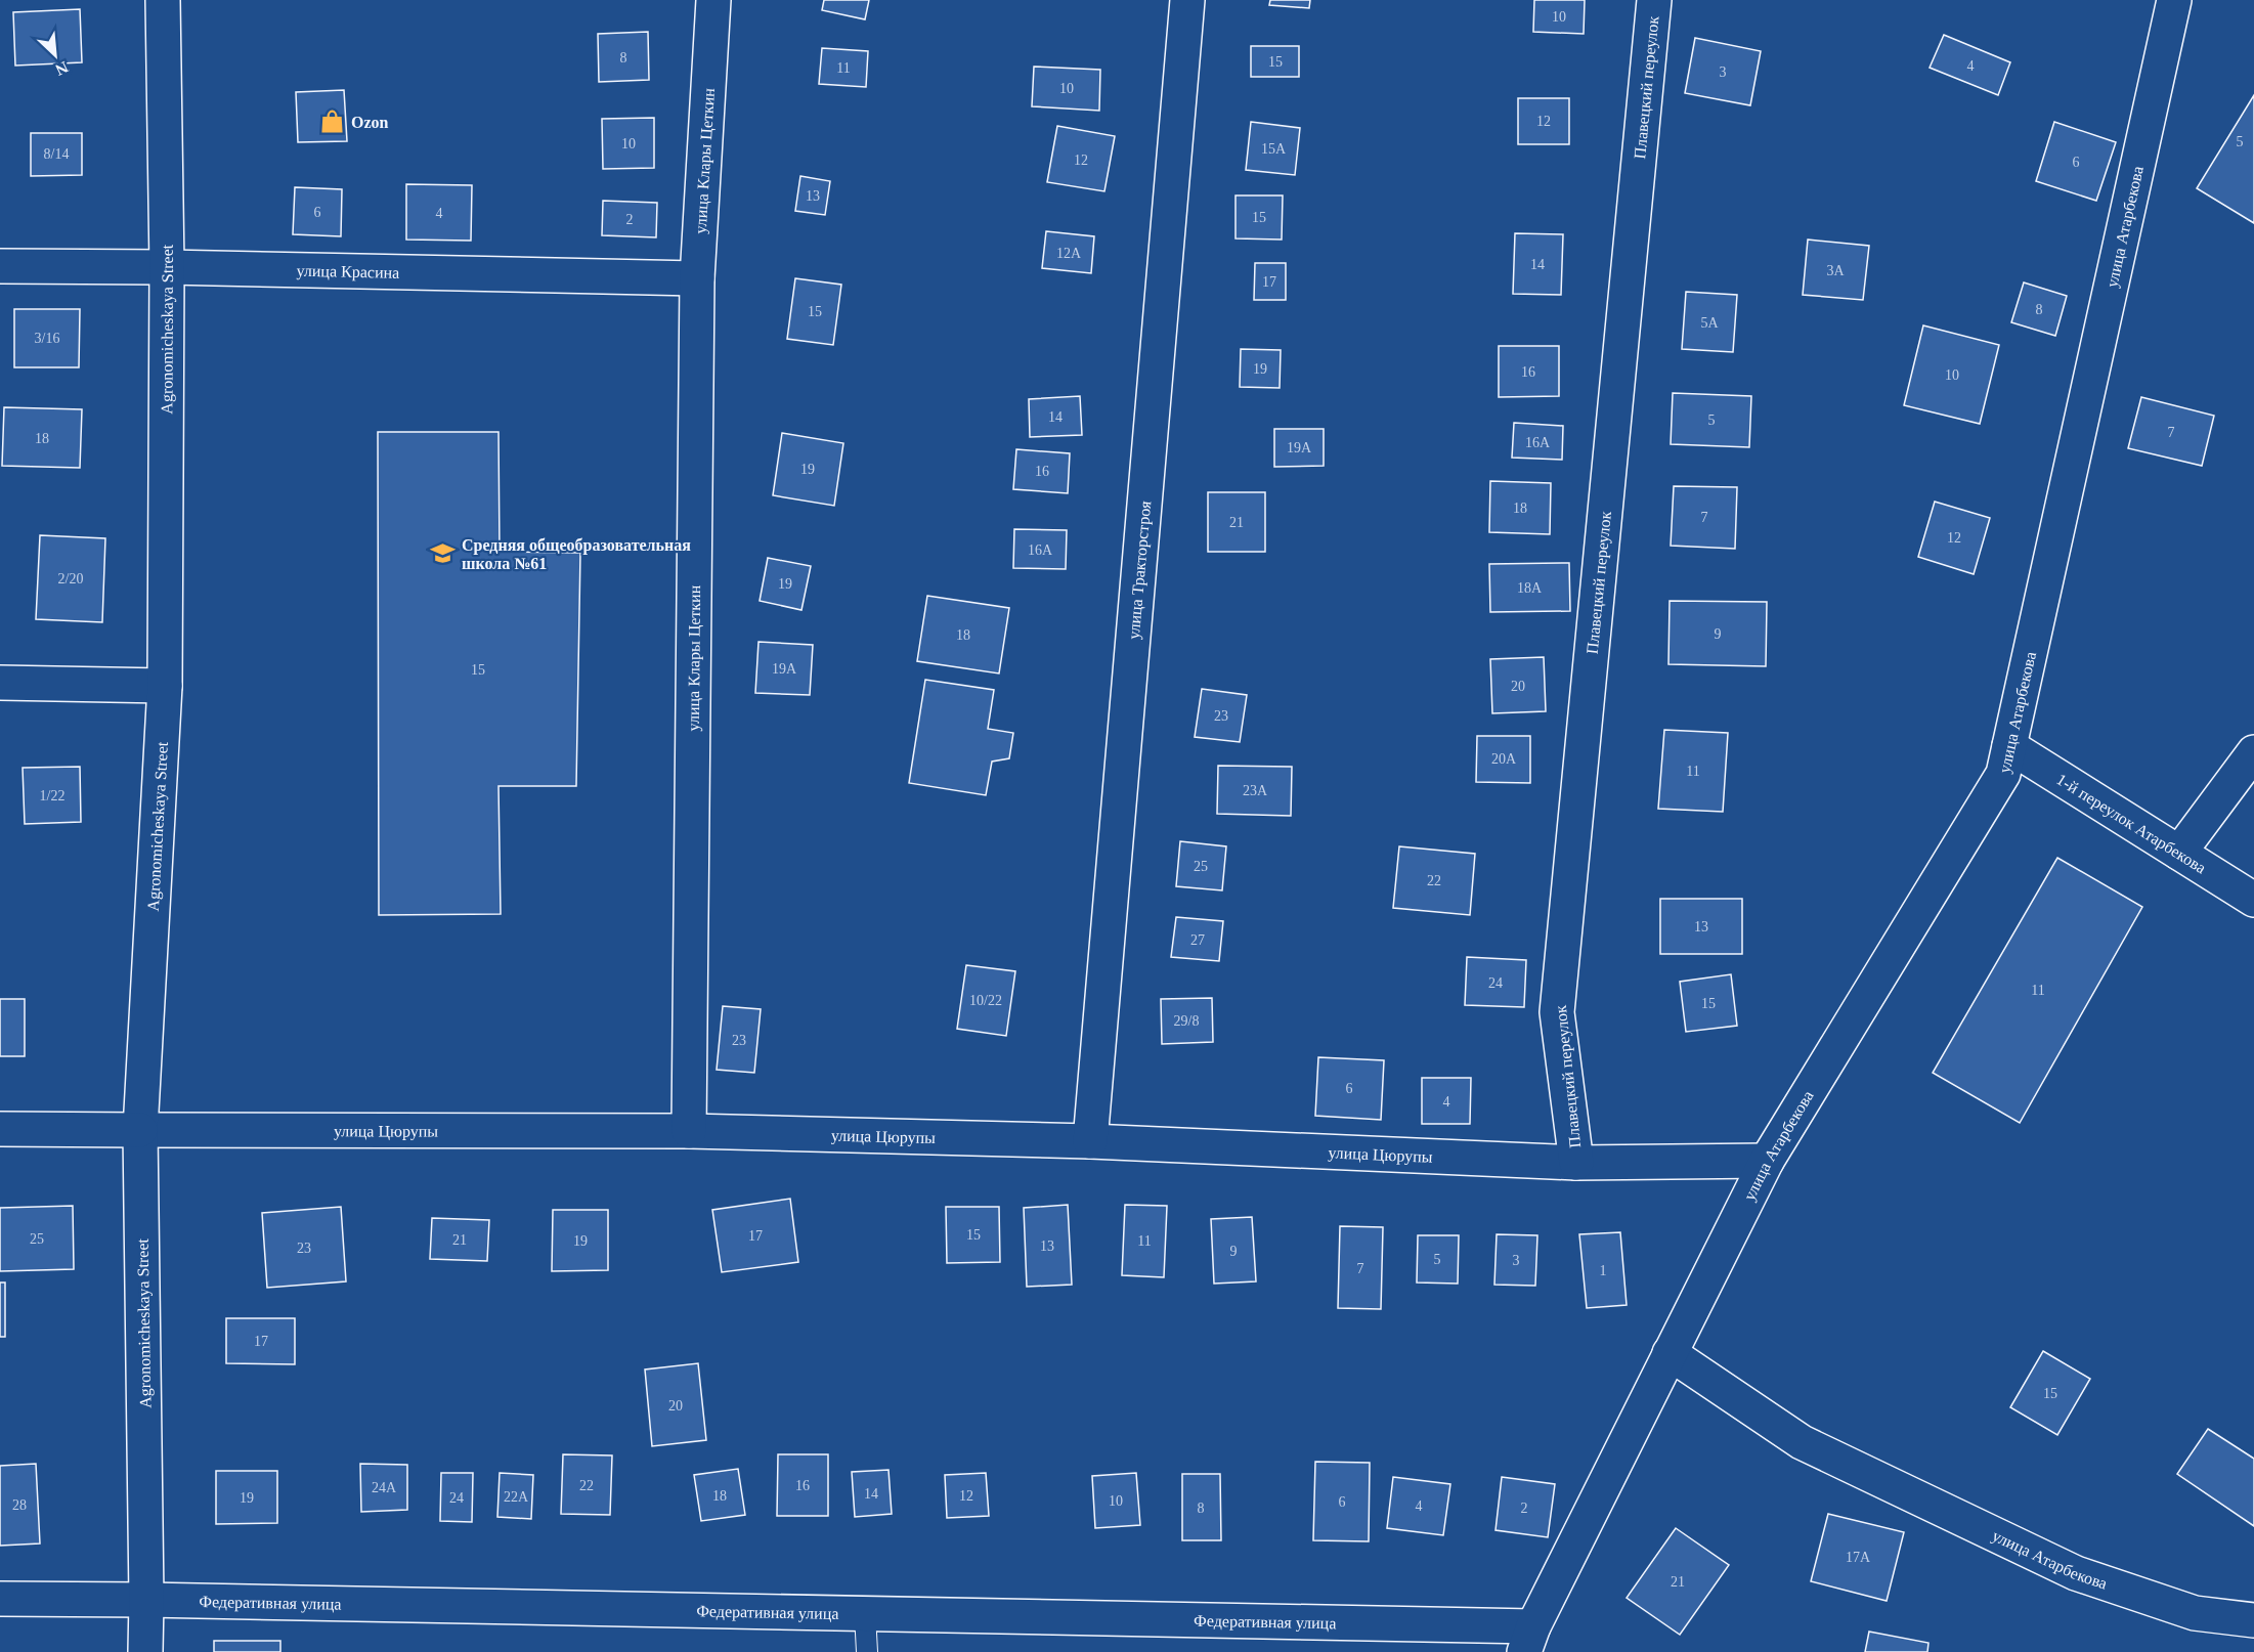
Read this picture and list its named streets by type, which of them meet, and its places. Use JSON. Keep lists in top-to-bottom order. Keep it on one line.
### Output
{"streets":{"street":["Плавецкий переулок","улица Клары Цеткин","улица Атарбекова","улица Красина","Agronomicheskaya Street","улица Тракторстроя","1-й переулок Атарбекова","улица Цюрупы","Федеративная улица"]},"crossings":[["Плавецкий переулок","улица Цюрупы"],["улица Клары Цеткин","улица Красина"],["улица Клары Цеткин","улица Цюрупы"],["улица Атарбекова","1-й переулок Атарбекова"],["улица Атарбекова","улица Цюрупы"],["улица Атарбекова","Федеративная улица"],["улица Красина","Agronomicheskaya Street"],["Agronomicheskaya Street","улица Цюрупы"],["Agronomicheskaya Street","Федеративная улица"],["улица Тракторстроя","улица Цюрупы"]],"places":{"shop":["Ozon"],"school or university":["Средняя общеобразовательная школа №61"]},"house_numbers":["10","8","15","4","11","3","10","12","5","10","15А","8/14","12","6","13","6","4","15","2","12А","14","3А","17","8","15","5А","3/16","19","16","10","14","5","7","18","16А","19А","19","16","18","7","21","12","16А","2/20","19","18А","9","18","19А","15","20","23","20А","11","23А","1/22","25","22","13","27","24","11","10/22","15","29/8","23","6","4","15","17","25","21","19","11","13","23","9","5","3","7","1","17","15","20","22","16","24А","14","18","12","22А","19","24","10","6","28","4","8","2","17А","21"],"north":"bottom right"}
